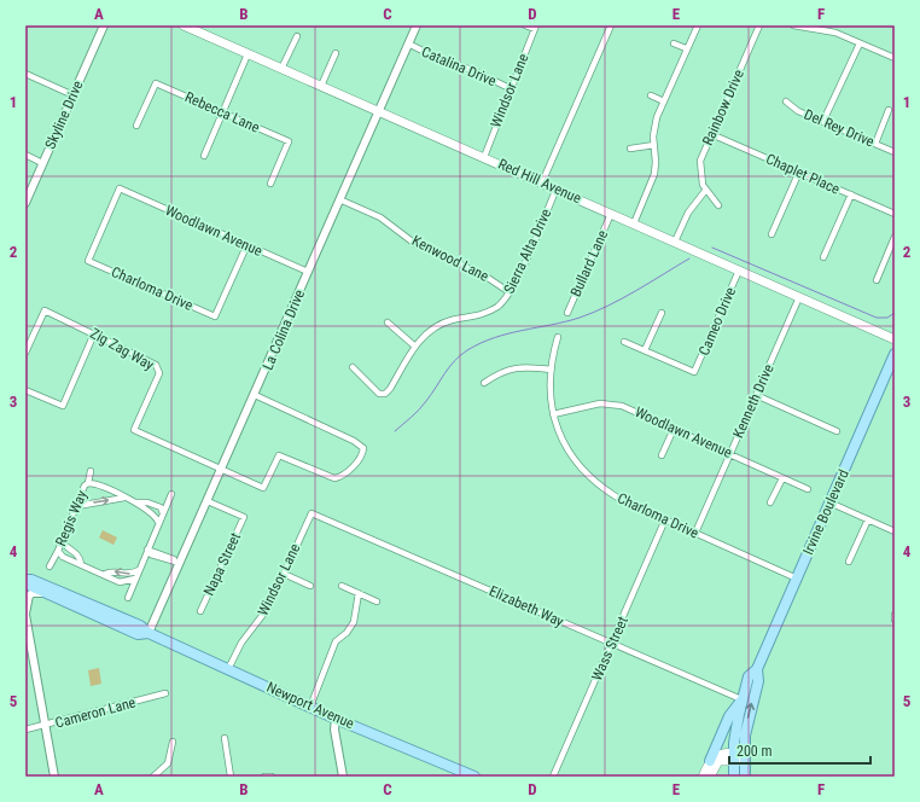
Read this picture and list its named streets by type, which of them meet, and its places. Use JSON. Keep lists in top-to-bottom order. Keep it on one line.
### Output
{"streets":{"main road":["Red Hill Avenue","Irvine Boulevard","Newport Avenue"],"street":["Catalina Drive","Windsor Lane","Rainbow Drive","Rebecca Lane","Skyline Drive","Del Rey Drive","Chaplet Place","Woodlawn Avenue","Sierra Alta Drive","Kenwood Lane","Bullard Lane","Charloma Drive","Cameo Drive","La Colina Drive","Zig Zag Way","Kenneth Drive","Regis Way","Napa Street","Elizabeth Way","Wass Street","Cameron Lane"]},"crossings":[["Catalina Drive","Windsor Lane"],["Catalina Drive","La Colina Drive"],["Windsor Lane","Red Hill Avenue"],["Windsor Lane","Elizabeth Way"],["Windsor Lane","Newport Avenue"],["Rainbow Drive","Chaplet Place"],["Red Hill Avenue","Sierra Alta Drive"],["Red Hill Avenue","Bullard Lane"],["Red Hill Avenue","Cameo Drive"],["Red Hill Avenue","La Colina Drive"],["Red Hill Avenue","Kenneth Drive"],["Woodlawn Avenue","Charloma Drive"],["Woodlawn Avenue","La Colina Drive"],["Woodlawn Avenue","Kenneth Drive"],["Sierra Alta Drive","Kenwood Lane"],["Kenwood Lane","La Colina Drive"],["Charloma Drive","Kenneth Drive"],["Charloma Drive","Irvine Boulevard"],["Charloma Drive","Wass Street"],["La Colina Drive","Zig Zag Way"],["La Colina Drive","Napa Street"],["La Colina Drive","Newport Avenue"],["Irvine Boulevard","Elizabeth Way"],["Elizabeth Way","Wass Street"]],"scale_bar":"200 m","grid":{"columns":["A","B","C","D","E","F"],"rows":["1","2","3","4","5"]}}
